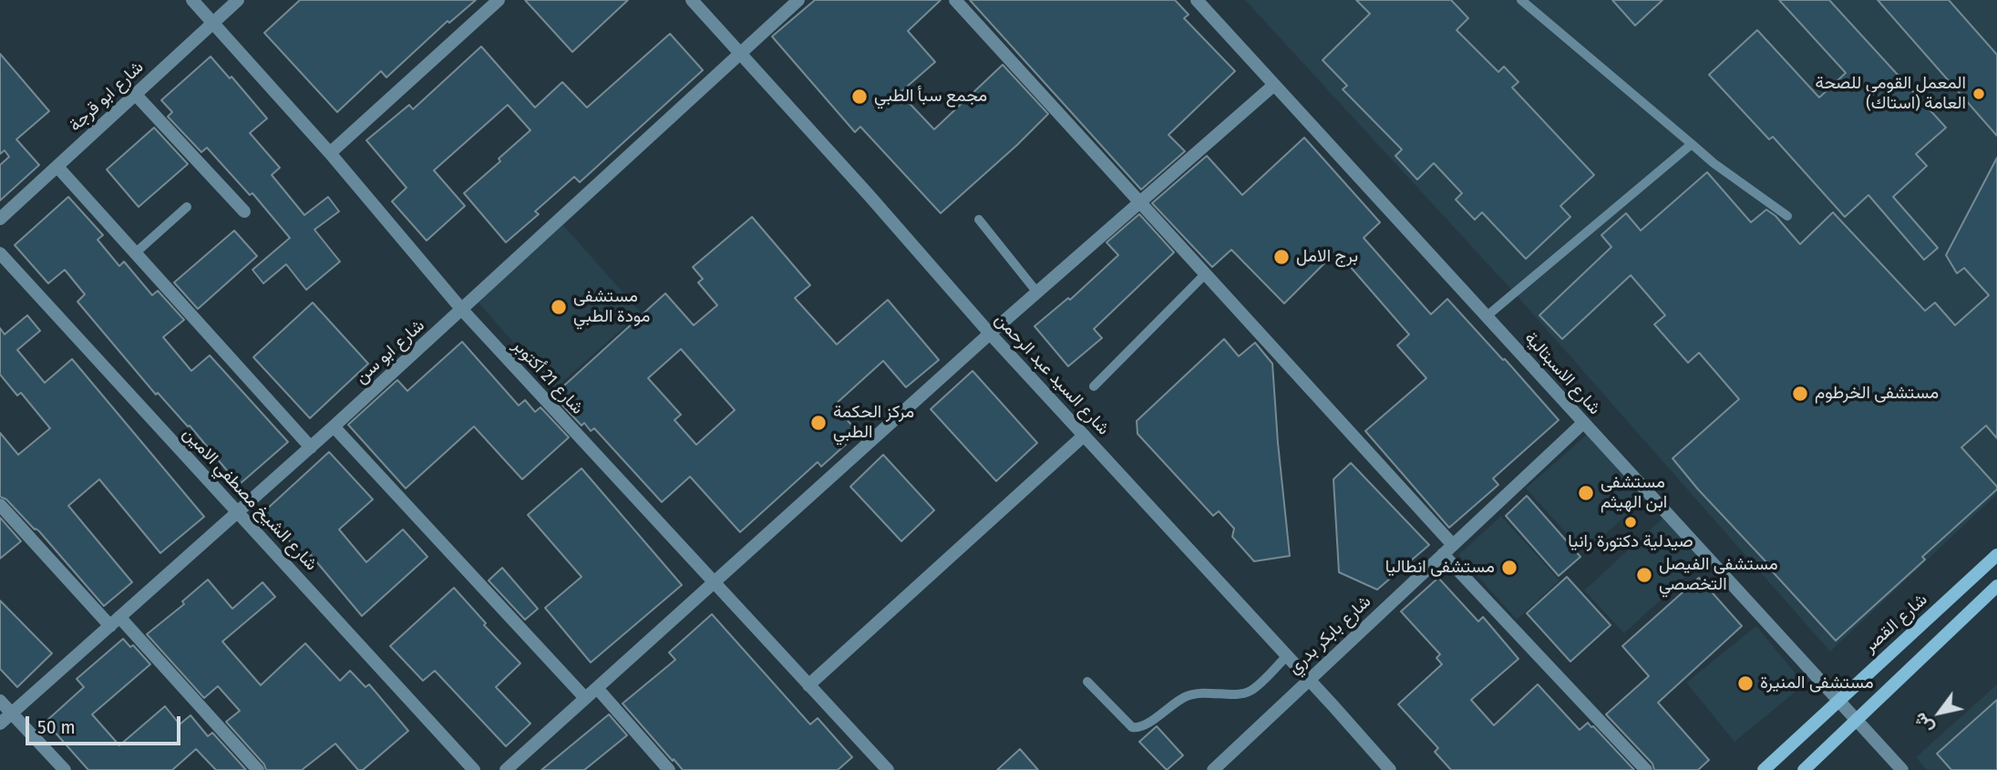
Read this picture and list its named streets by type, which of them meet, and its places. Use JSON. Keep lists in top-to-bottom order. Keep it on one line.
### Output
{"streets":{"main road":["شارع القصر"],"street":["شارع ابو قرجة","شارع ابو سن","شارع الاسبتالية","شارع السيد عبد الرحمن","شارع 21 أكتوبر","شارع الشيخ مصطفي الامين","شارع بابكر بدري"]},"crossings":[["شارع ابو قرجة","شارع 21 أكتوبر"],["شارع ابو سن","شارع السيد عبد الرحمن"],["شارع ابو سن","شارع 21 أكتوبر"],["شارع ابو سن","شارع الشيخ مصطفي الامين"],["شارع الاسبتالية","شارع القصر"],["شارع الاسبتالية","شارع بابكر بدري"],["شارع السيد عبد الرحمن","شارع بابكر بدري"]],"places":["المعمل القومي للصحة العامة (استاك)","مجمع سبأ الطبي","برج الامل","مستشفى مودة الطبي","مستشفى الخرطوم","مركز الحكمة الطبي","مستشفى ابن الهيثم","صيدلية دكتورة رانيا","مستشفى انطاليا","مستشفى الفيصل التخصصي","مستشفى المنيرة"],"scale_bar":"50 m","north":"bottom left"}
